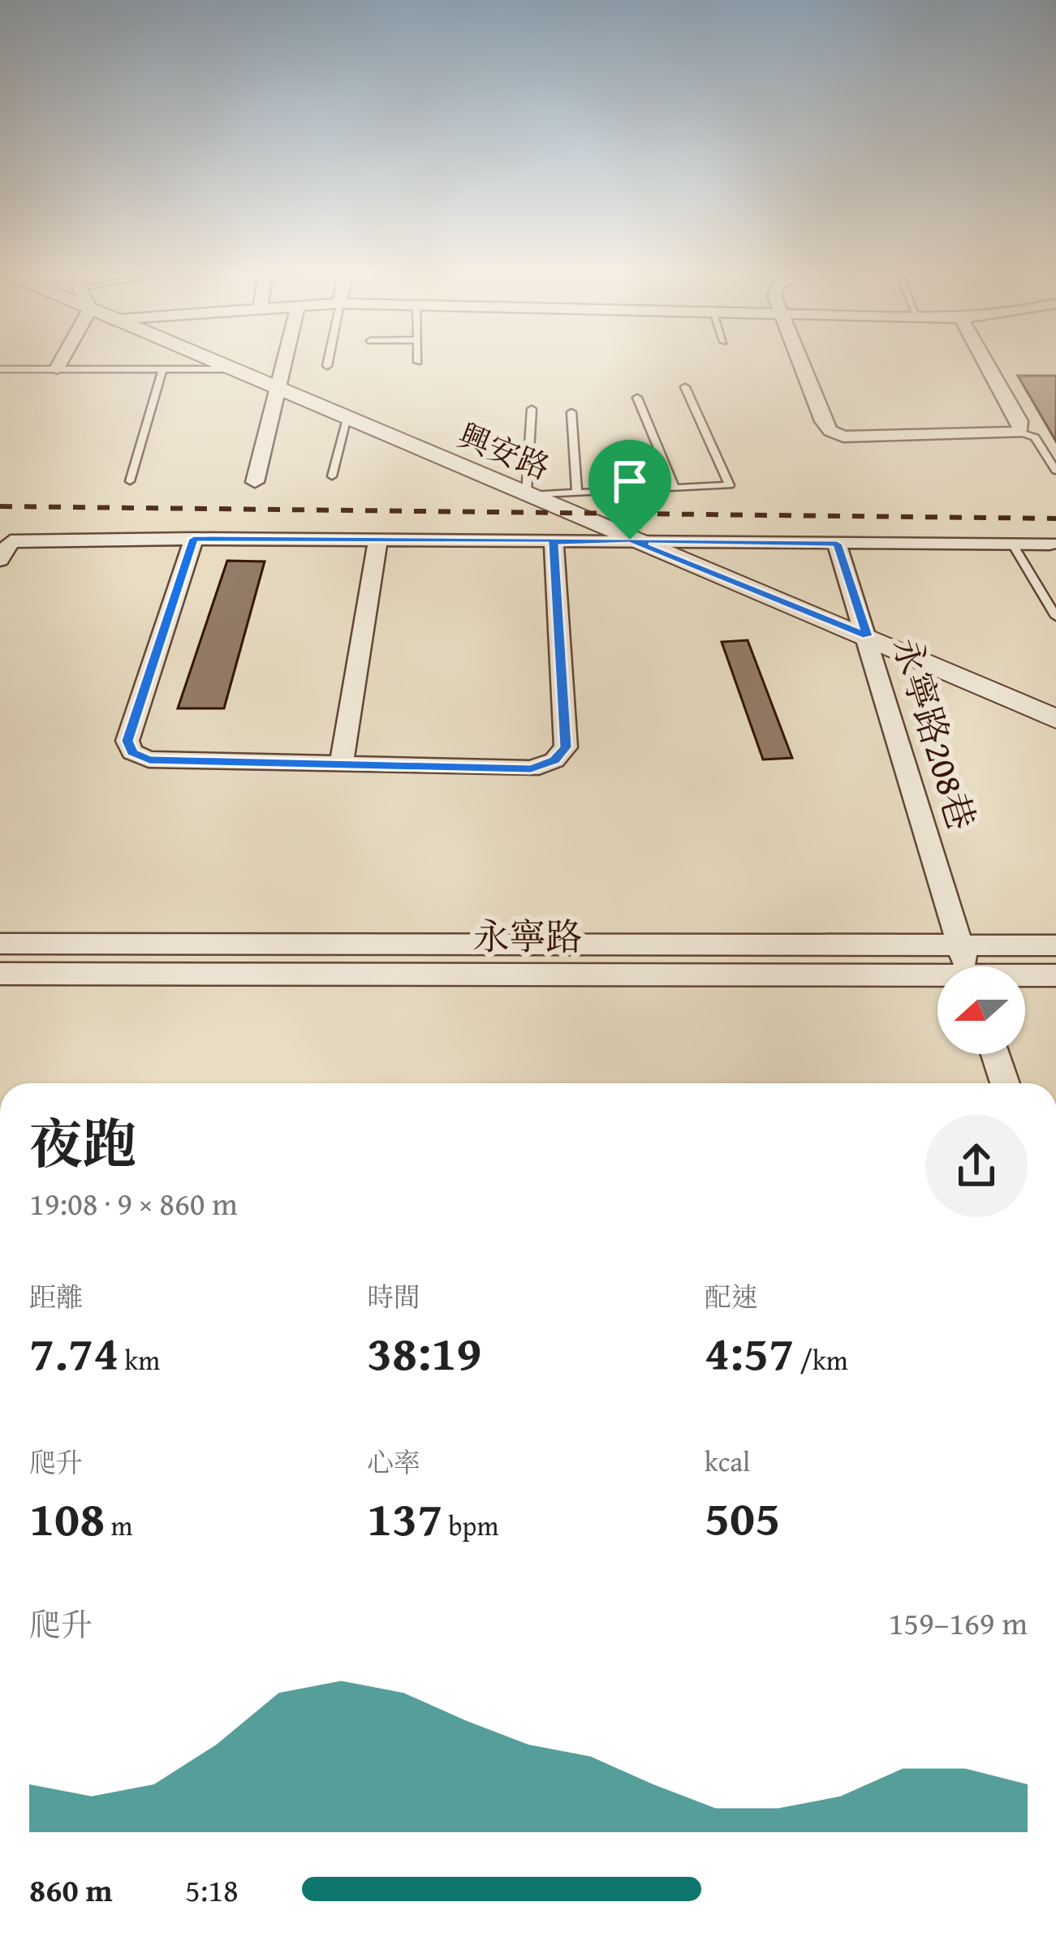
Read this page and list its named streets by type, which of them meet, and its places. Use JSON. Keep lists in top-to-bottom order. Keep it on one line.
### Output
{"streets":{"street":["興安路","永寧路208巷","永寧路"]},"crossings":[["興安路","永寧路208巷"],["永寧路208巷","永寧路"]],"north":"left","page":{"heading":["夜跑","19:08 · 9 × 860 m"],"stats":[["距離","7.74 km"],["時間","38:19"],["配速","4:57 /km"],["爬升","108 m"],["心率","137 bpm"],["kcal","505"]],"chart":["爬升","159–169 m"],"list":[{"name":"860 m","note":"5:18"}]}}
